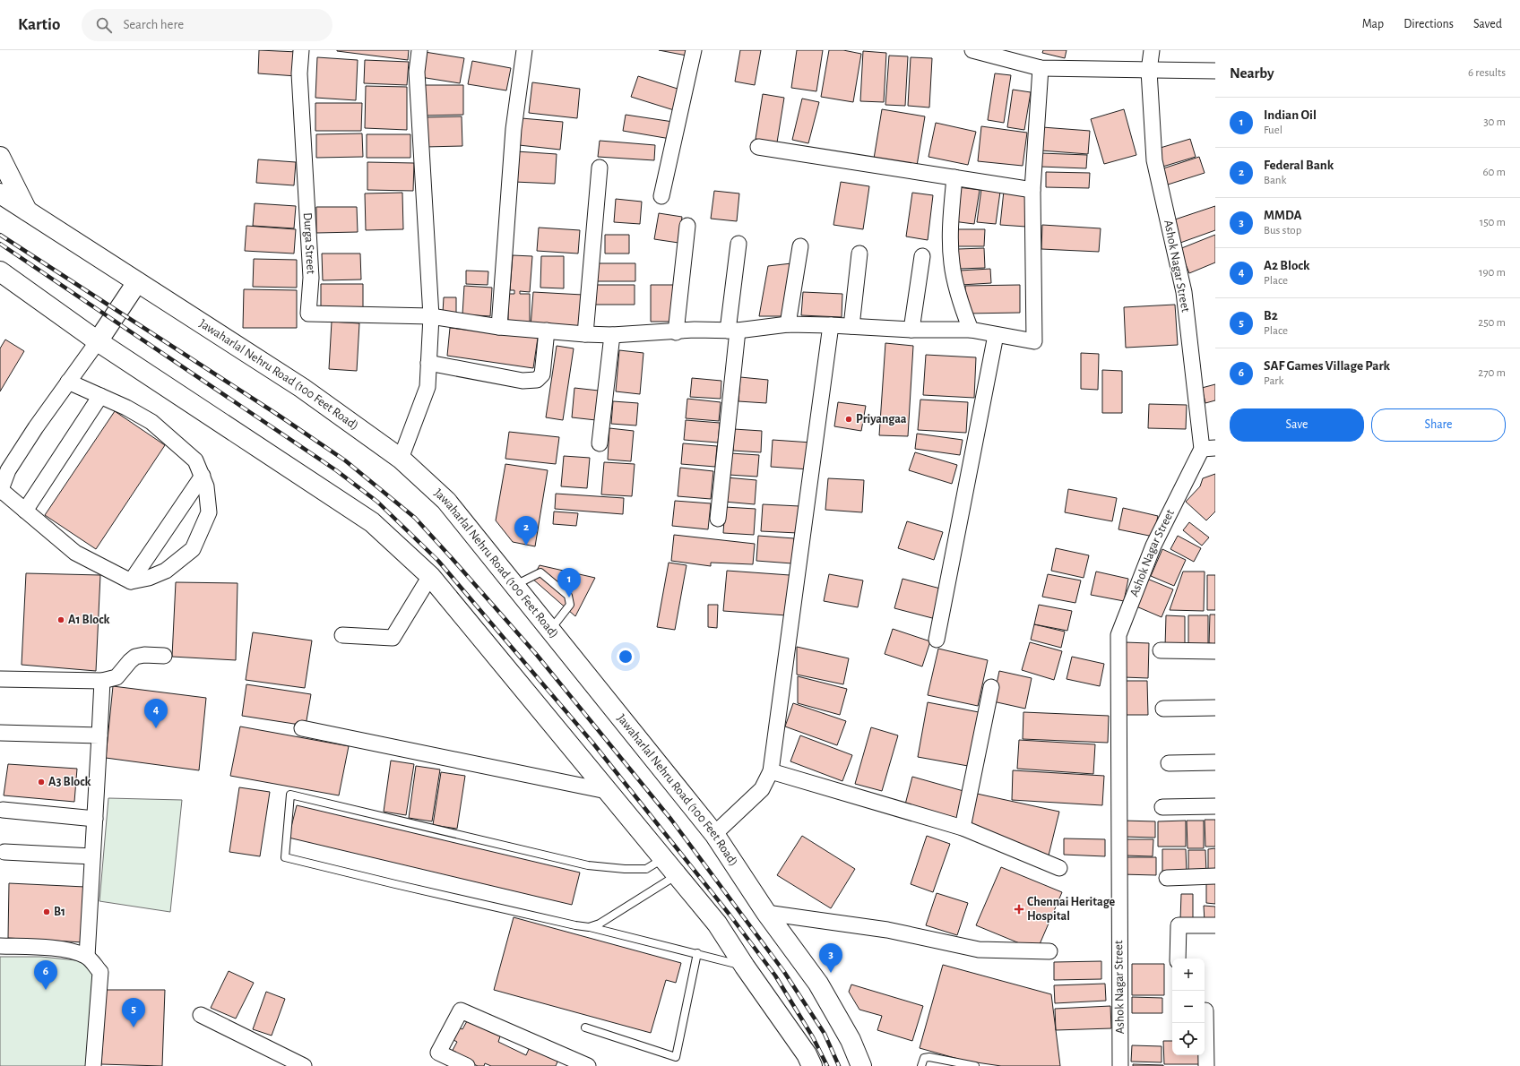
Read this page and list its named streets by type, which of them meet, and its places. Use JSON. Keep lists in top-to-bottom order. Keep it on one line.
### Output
{"streets":{"main road":["Jawaharlal Nehru Road (100 Feet Road)"],"street":["Durga Street","Ashok Nagar Street"]},"places":{"other":["Priyangaa","A1 Block","A3 Block","B1"],"health":["Chennai Heritage Hospital"]},"page":{"header":"Kartio","search":"Search here","nav":["Map","Directions","Saved"],"heading":["Nearby","6 results"],"list":[{"mark":"1","name":"Indian Oil","note":"Fuel","value":"30 m"},{"mark":"2","name":"Federal Bank","note":"Bank","value":"60 m"},{"mark":"3","name":"MMDA","note":"Bus stop","value":"150 m"},{"mark":"4","name":"A2 Block","note":"Place","value":"190 m"},{"mark":"5","name":"B2","note":"Place","value":"250 m"},{"mark":"6","name":"SAF Games Village Park","note":"Park","value":"270 m"}],"buttons":["Save","Share"],"pins":["2","1","4","3","6","5"],"map_buttons":["+","−"]}}
